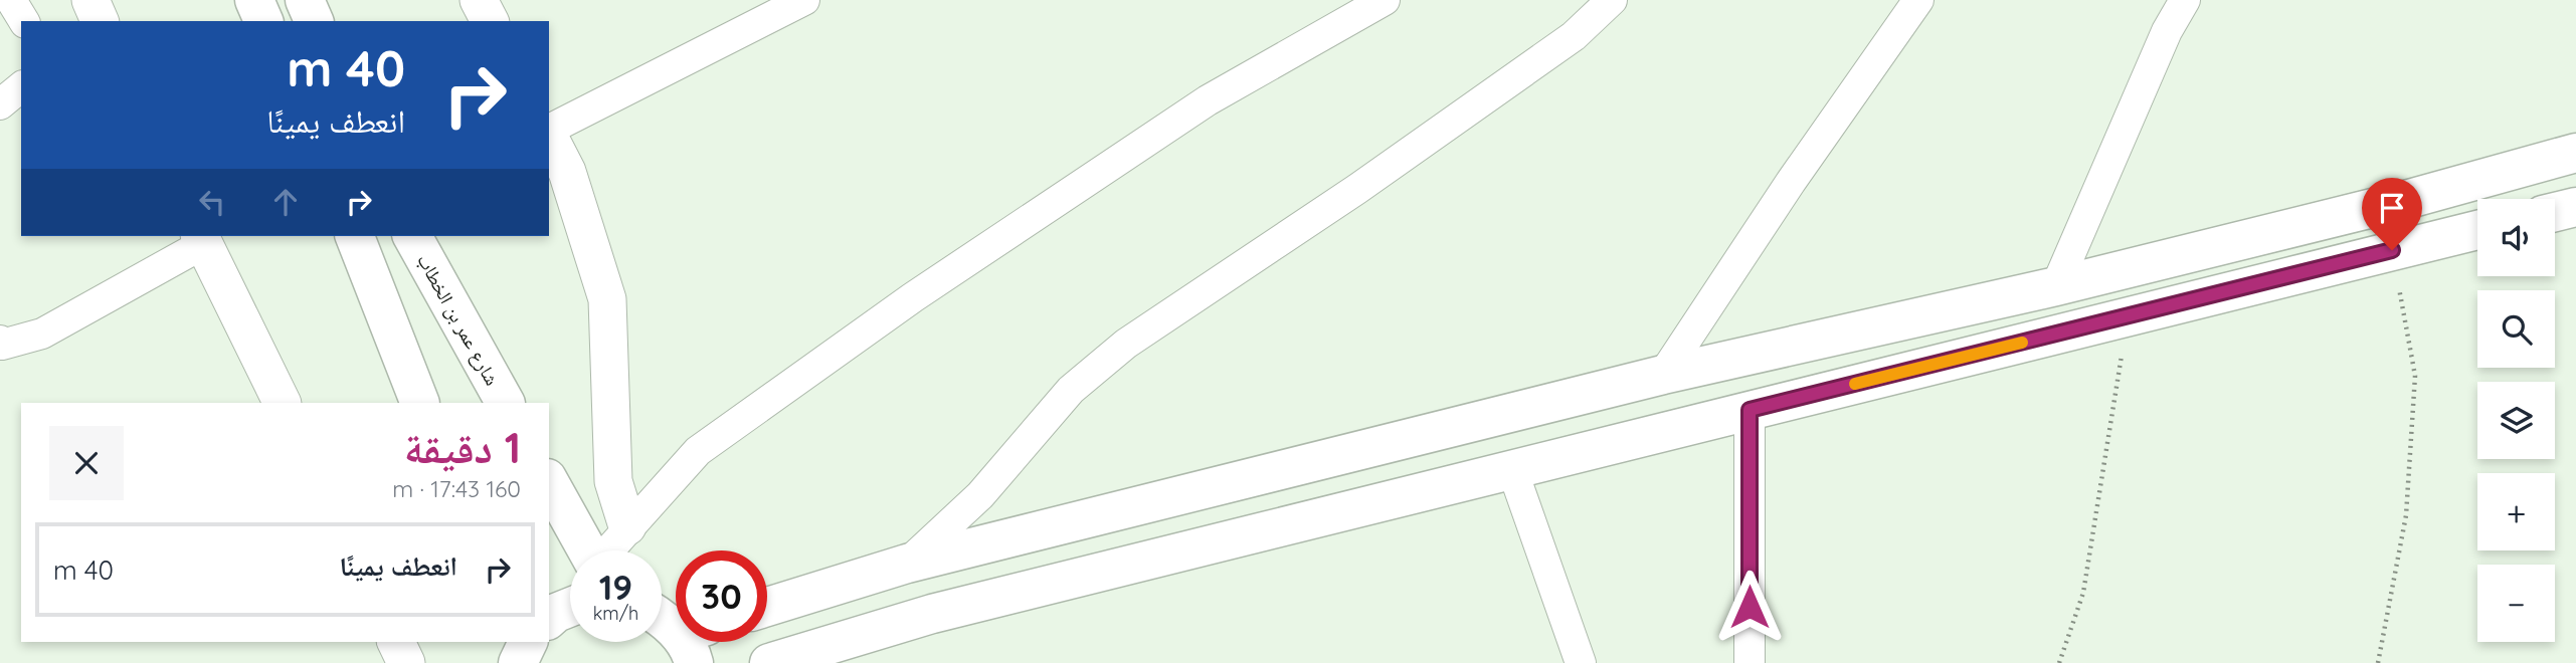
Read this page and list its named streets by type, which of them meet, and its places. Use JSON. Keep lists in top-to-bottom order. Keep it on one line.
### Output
{"streets":{"main road":["شارع عمر بن الخطاب"]},"page":{"turn":["40 m","انعطف يمينًا"],"map_buttons":["+","−"],"heading":["1 دقيقة","160 m · 17:43"],"list":[{"name":"انعطف يمينًا","value":"40 m"}],"speed":"19 km/h","limit":"30"}}
